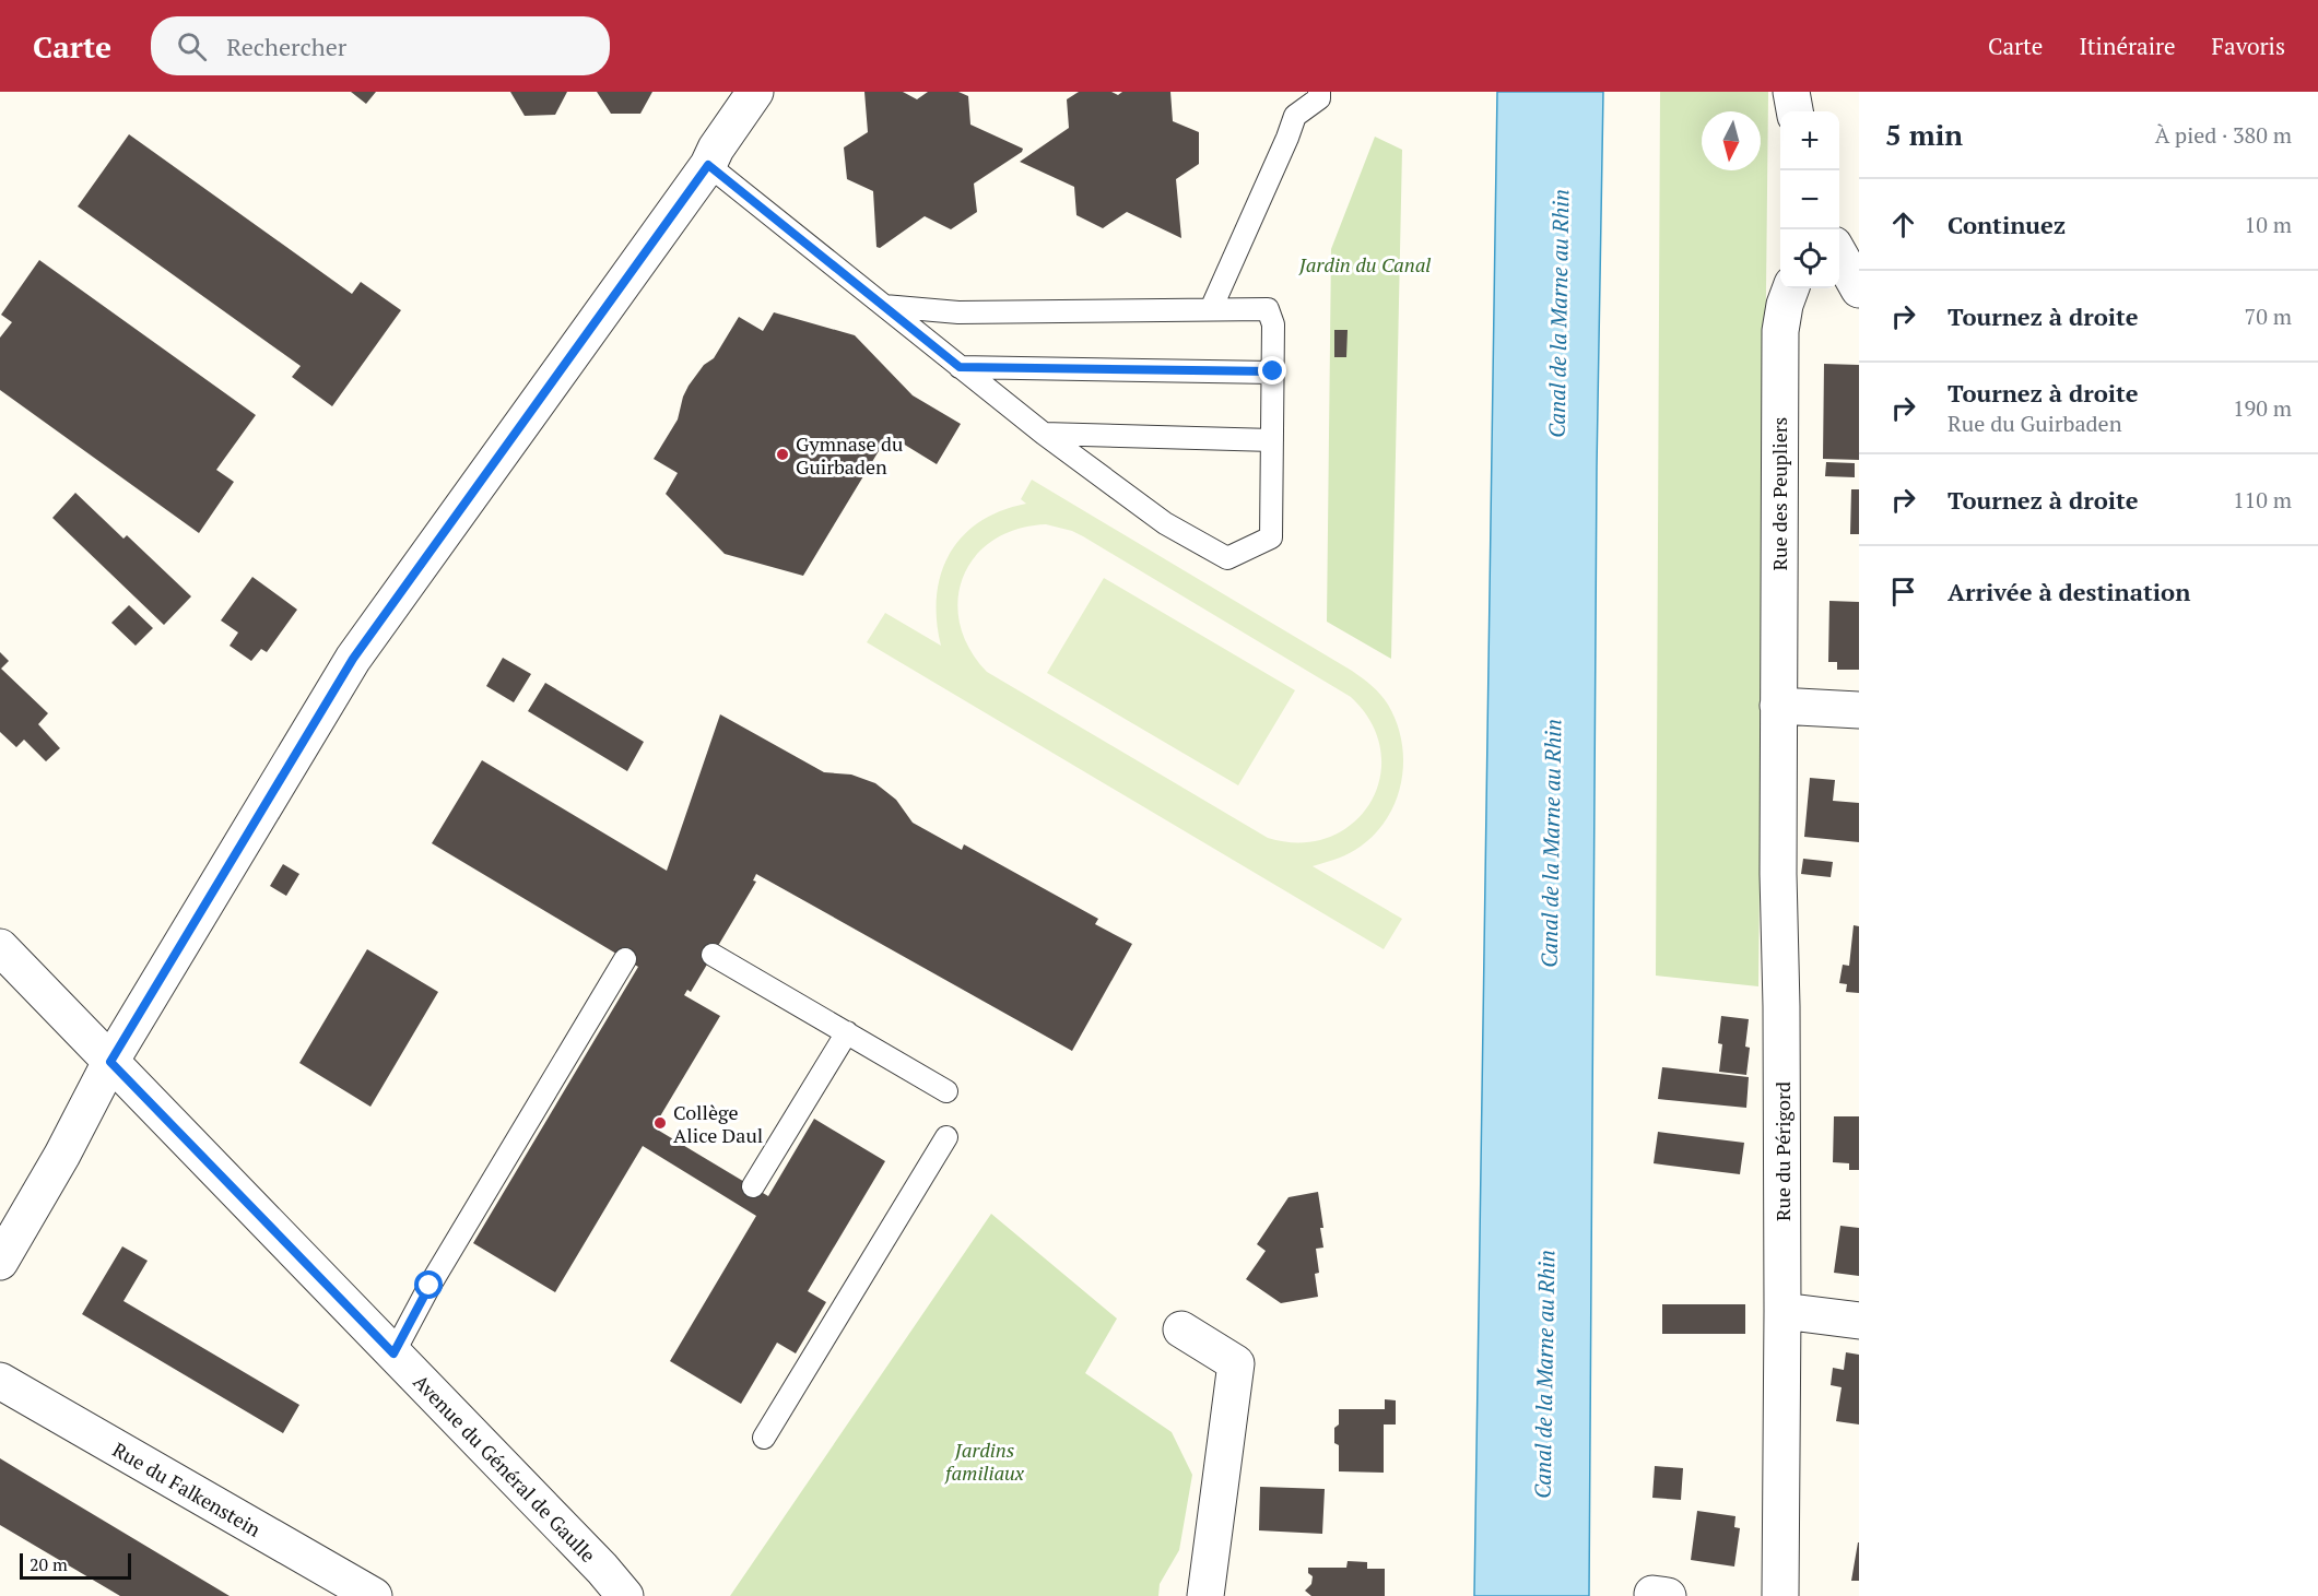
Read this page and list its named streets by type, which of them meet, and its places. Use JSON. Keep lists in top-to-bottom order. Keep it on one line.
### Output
{"streets":{"street":["Rue des Peupliers","Rue du Périgord","Avenue du Général de Gaulle","Rue du Falkenstein"]},"crossings":[["Rue des Peupliers","Rue du Périgord"]],"water":["Canal de la Marne au Rhin"],"parks":["Jardin du Canal","Jardins familiaux"],"places":["Gymnase du Guirbaden","Collège Alice Daul"],"scale_bar":"20 m","north":"bottom","page":{"header":"Carte","search":"Rechercher","nav":["Carte","Itinéraire","Favoris"],"heading":["5 min","À pied · 380 m"],"map_buttons":["+","−"],"list":[["Continuez","10 m"],["Tournez à droite","70 m"],["Tournez à droite","Rue du Guirbaden","190 m"],["Tournez à droite","110 m"],"Arrivée à destination"],"scale":"20 m"}}
